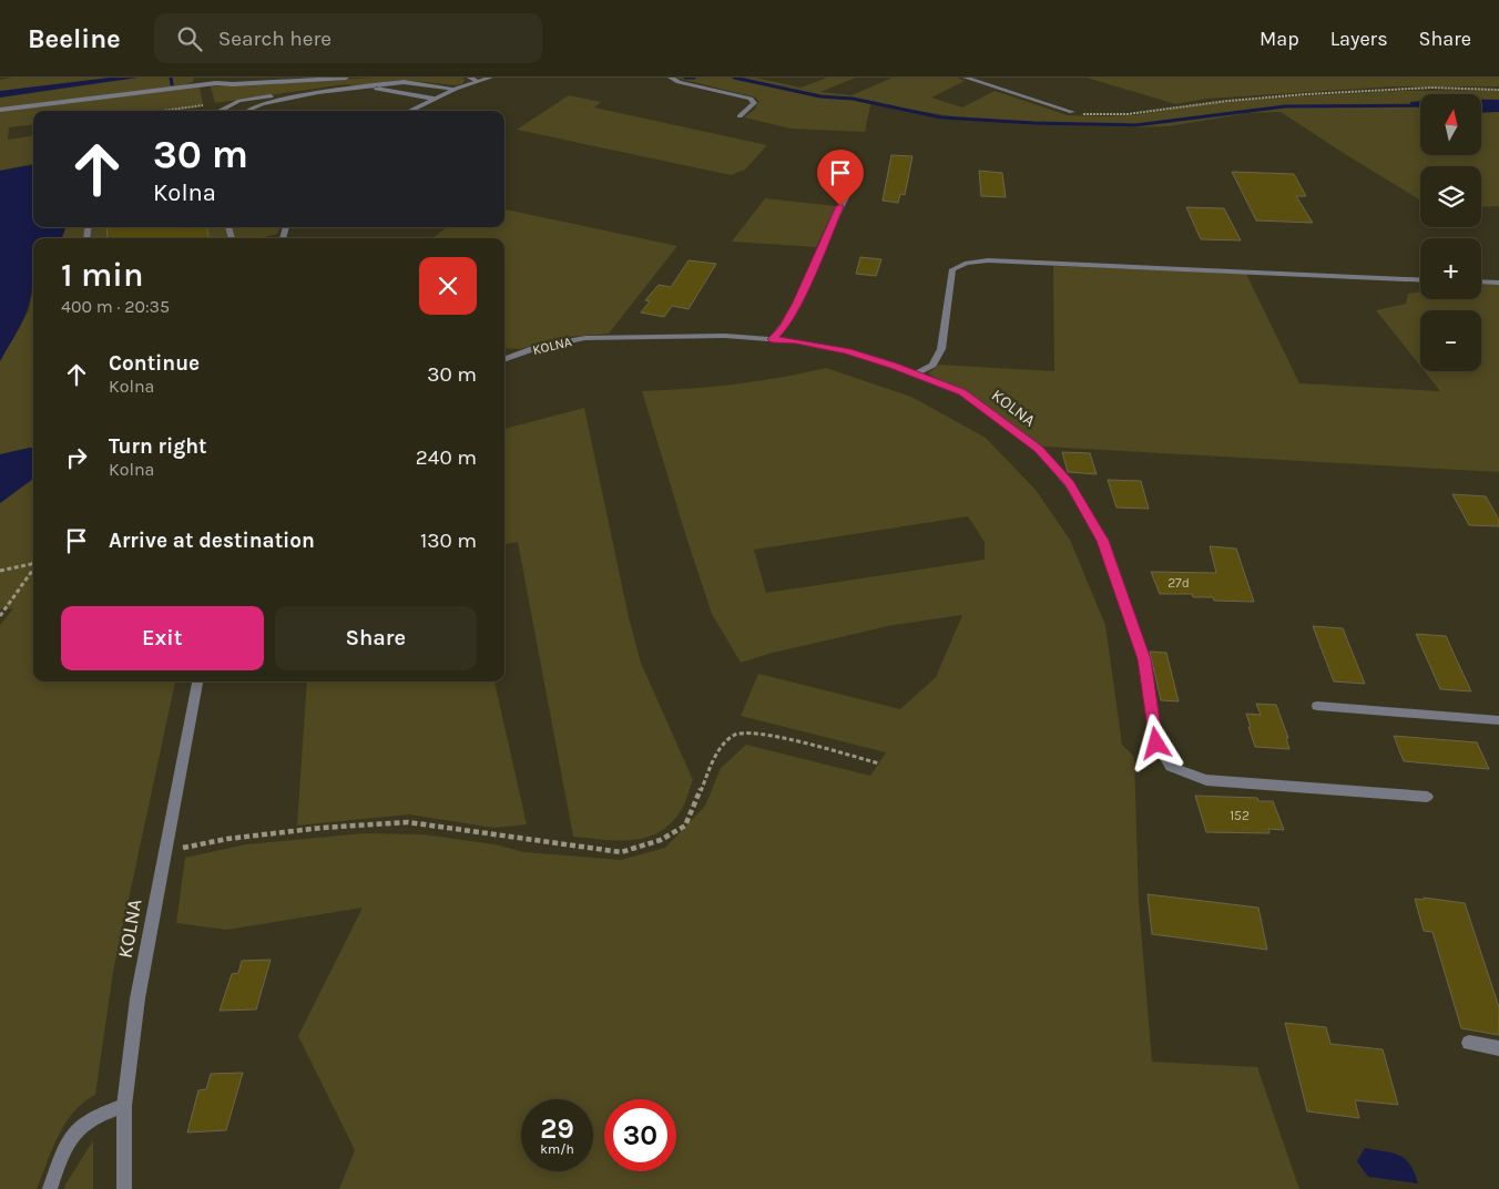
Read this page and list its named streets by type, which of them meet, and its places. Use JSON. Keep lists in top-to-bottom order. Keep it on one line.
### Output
{"streets":{"street":["KOLNA"]},"house_numbers":["27d","152"],"north":"top","page":{"header":"Beeline","search":"Search here","nav":["Map","Layers","Share"],"map_buttons":["+","−"],"turn":["30 m","Kolna"],"heading":["1 min","400 m · 20:35"],"list":[{"name":"Continue","note":"Kolna","value":"30 m"},{"name":"Turn right","note":"Kolna","value":"240 m"},{"name":"Arrive at destination","value":"130 m"}],"buttons":["Exit","Share"],"speed":"29 km/h","limit":"30"}}
